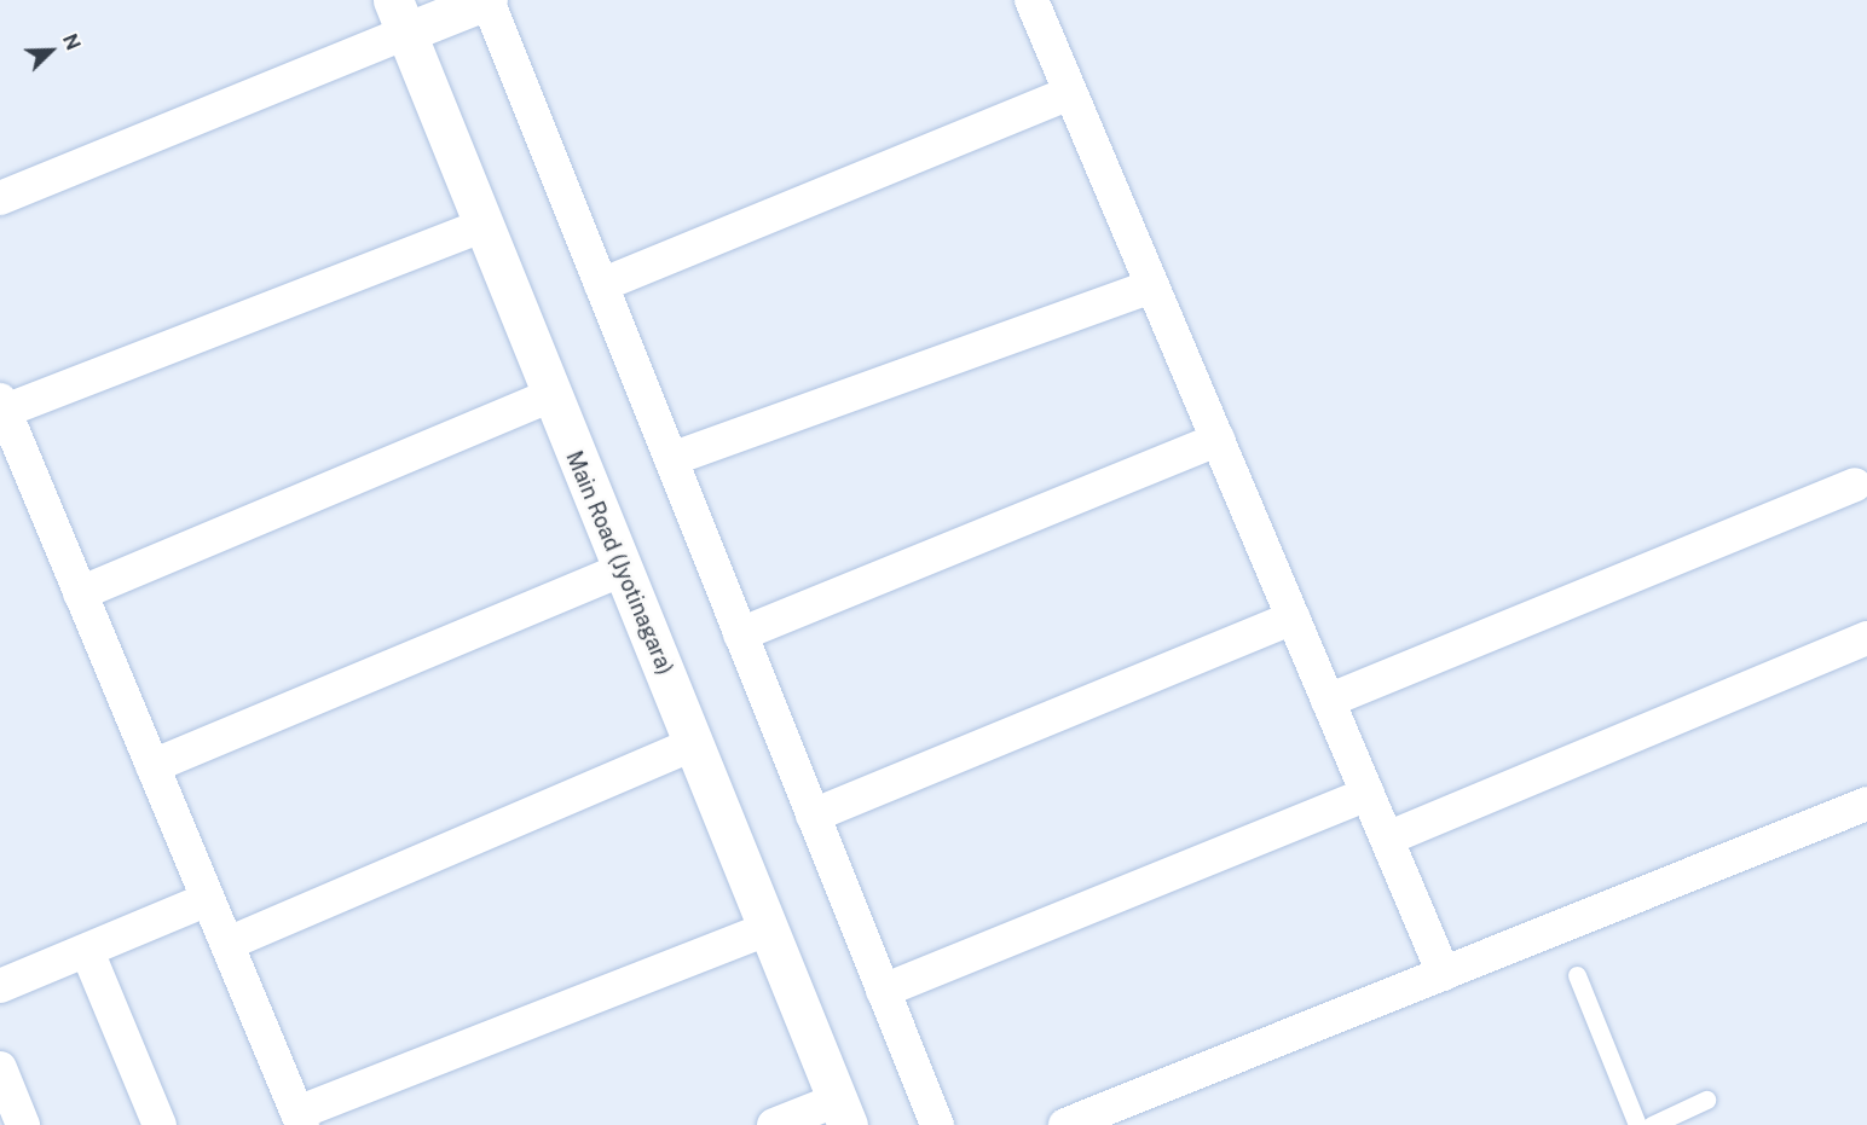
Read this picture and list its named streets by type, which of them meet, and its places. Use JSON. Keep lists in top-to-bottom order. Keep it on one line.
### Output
{"streets":{"street":["Main Road (Jyotinagara)"]},"north":"top right"}
